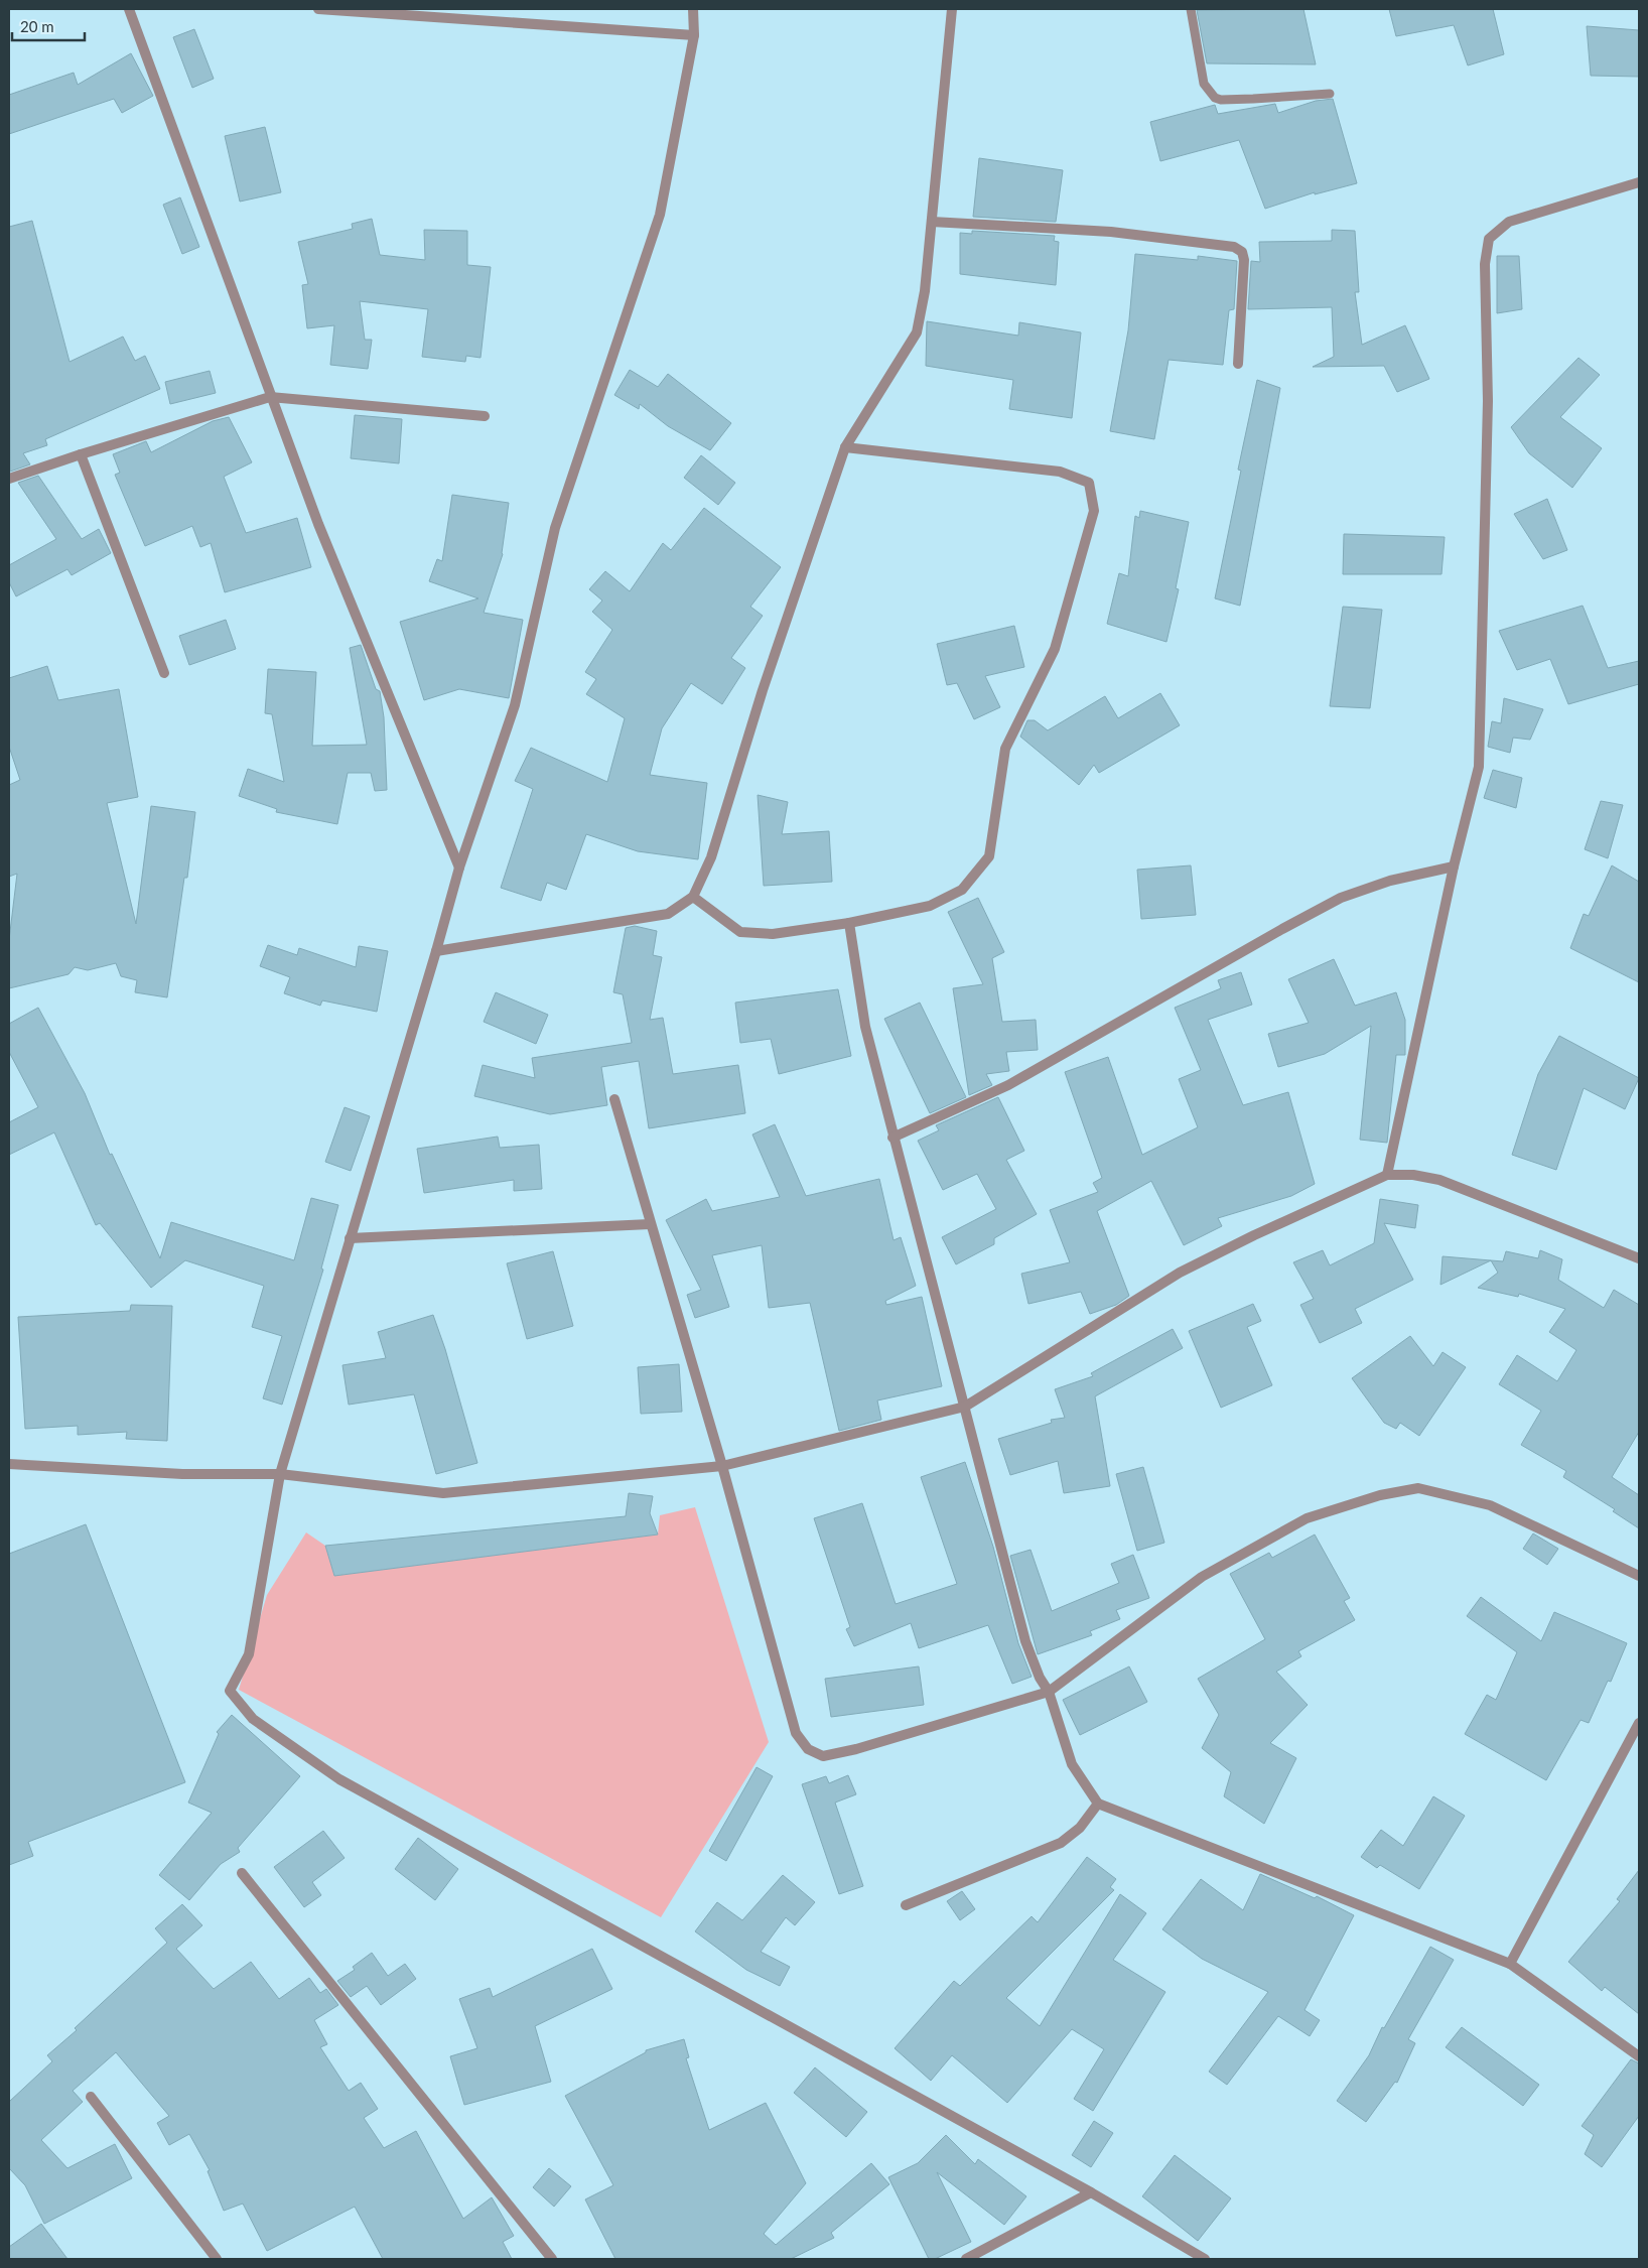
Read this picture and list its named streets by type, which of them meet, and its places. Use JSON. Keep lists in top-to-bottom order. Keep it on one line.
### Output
{"scale_bar":"20 m"}
